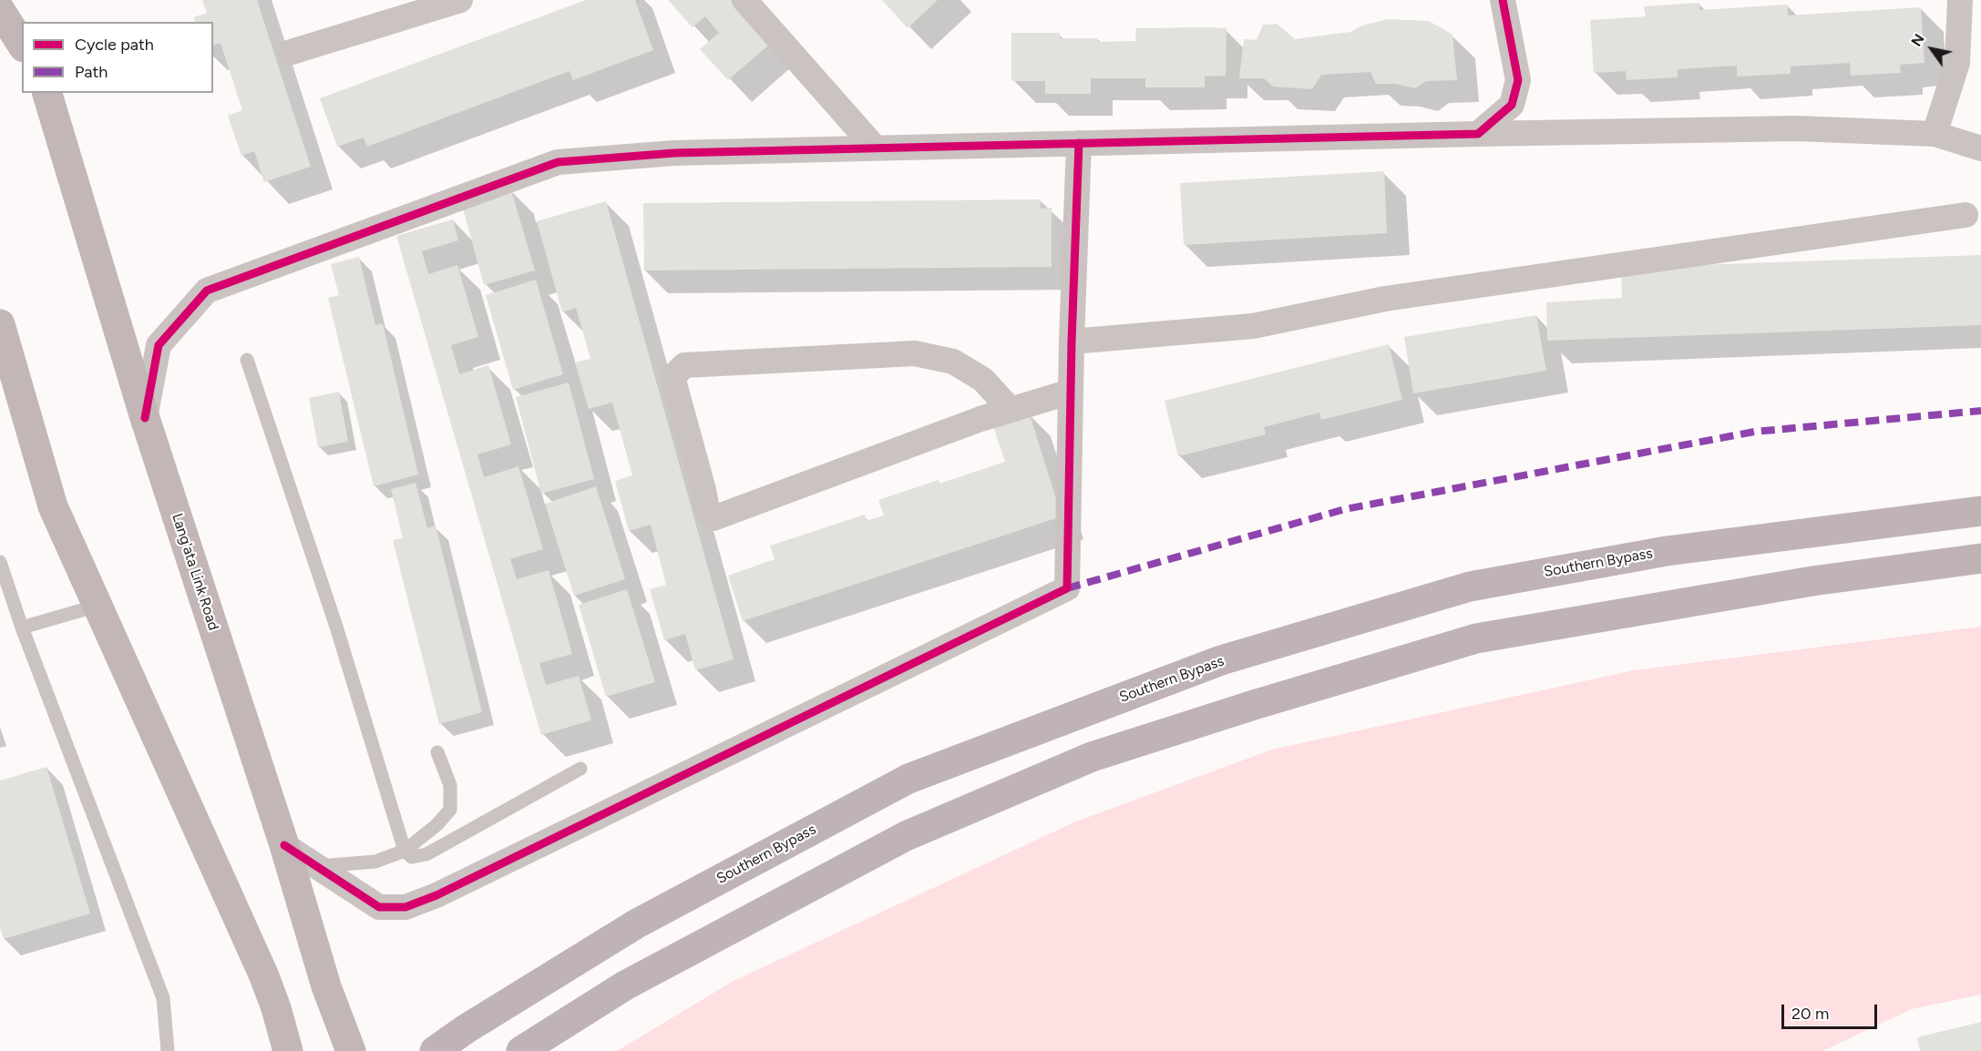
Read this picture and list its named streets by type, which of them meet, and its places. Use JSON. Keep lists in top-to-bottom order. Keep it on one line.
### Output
{"streets":{"highway":["Southern Bypass"],"main road":["Lang'ata Link Road"]},"legend":["Cycle path","Path"],"scale_bar":"20 m","north":"top left"}
